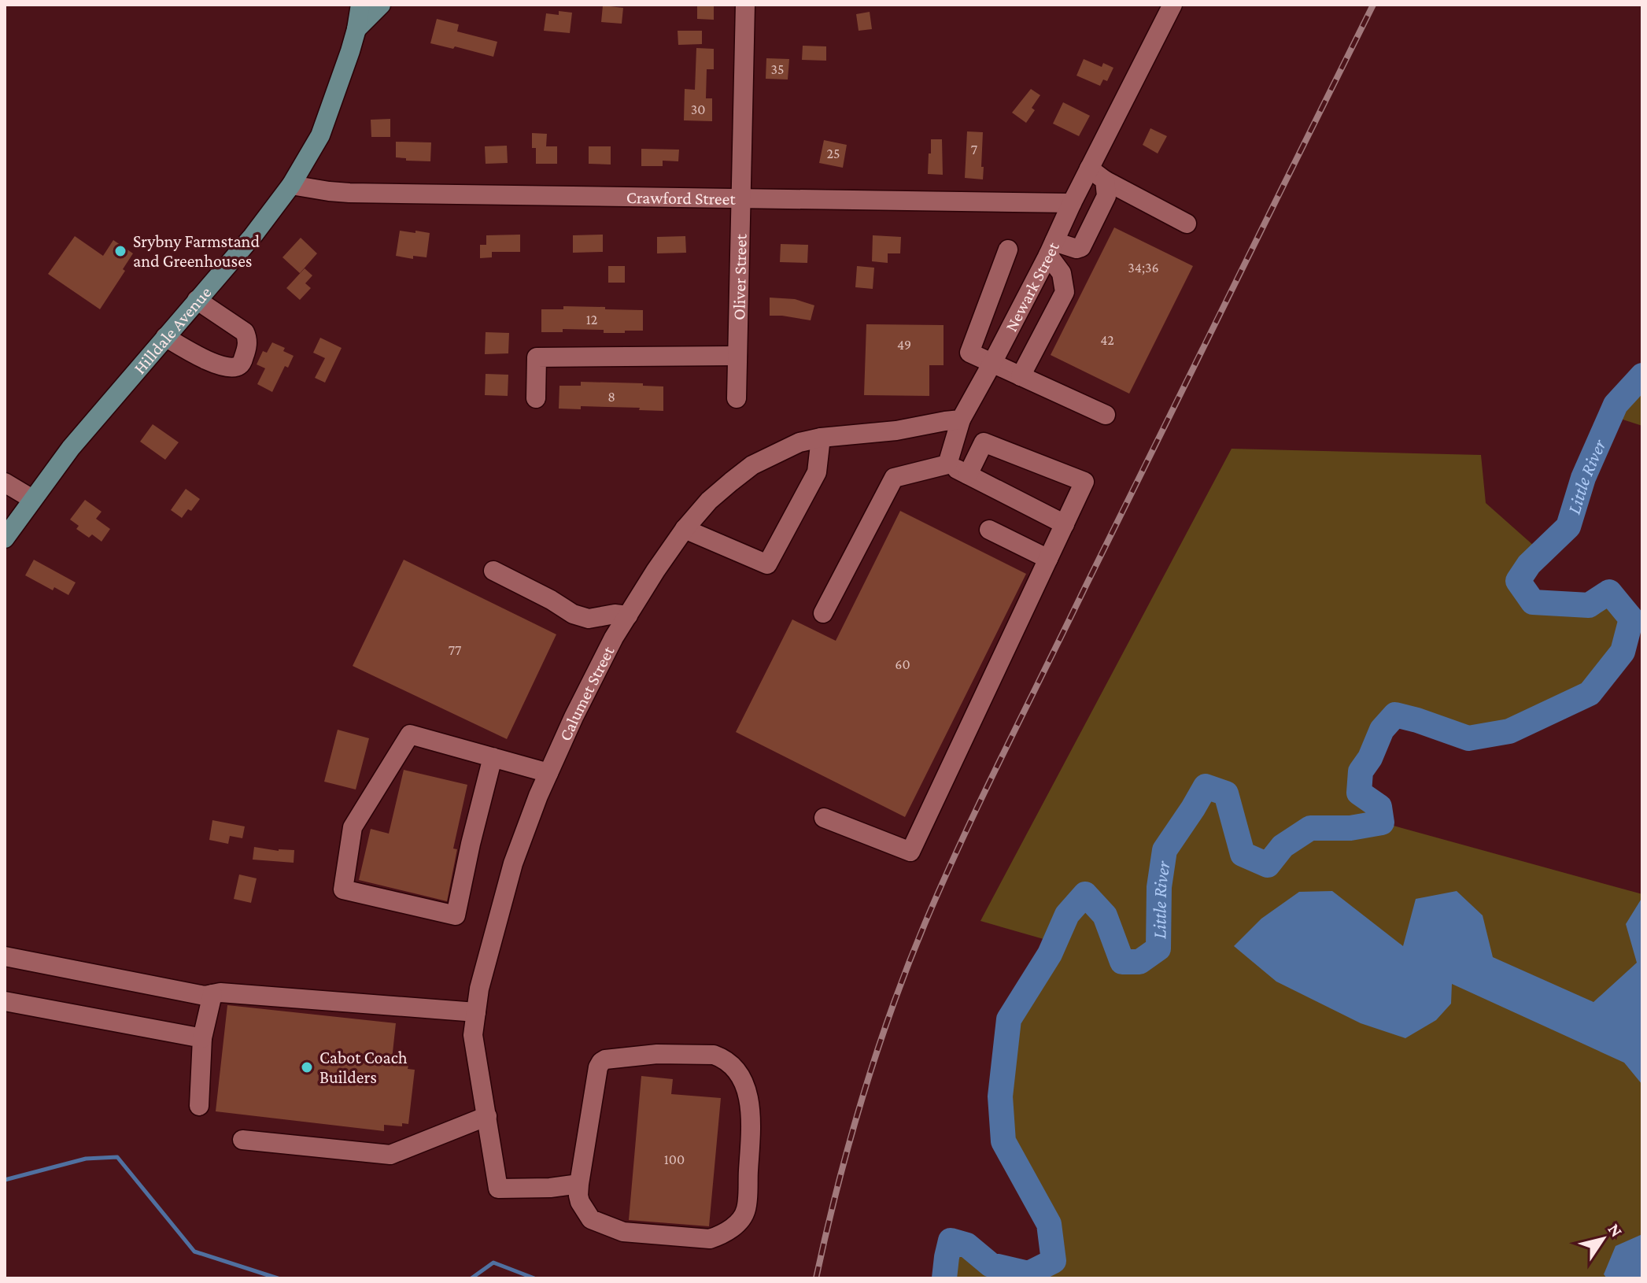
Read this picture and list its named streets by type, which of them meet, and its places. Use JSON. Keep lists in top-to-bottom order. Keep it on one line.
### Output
{"streets":{"main road":["Hilldale Avenue"],"street":["Crawford Street","Oliver Street","Newark Street","Calumet Street"]},"crossings":[["Crawford Street","Oliver Street"],["Crawford Street","Newark Street"],["Crawford Street","Hilldale Avenue"]],"water":["Little River"],"places":["Srybny Farmstand and Greenhouses","Cabot Coach Builders"],"house_numbers":["35","30","7","25","34;36","12","42","49","8","77","60","100"],"north":"top right"}
